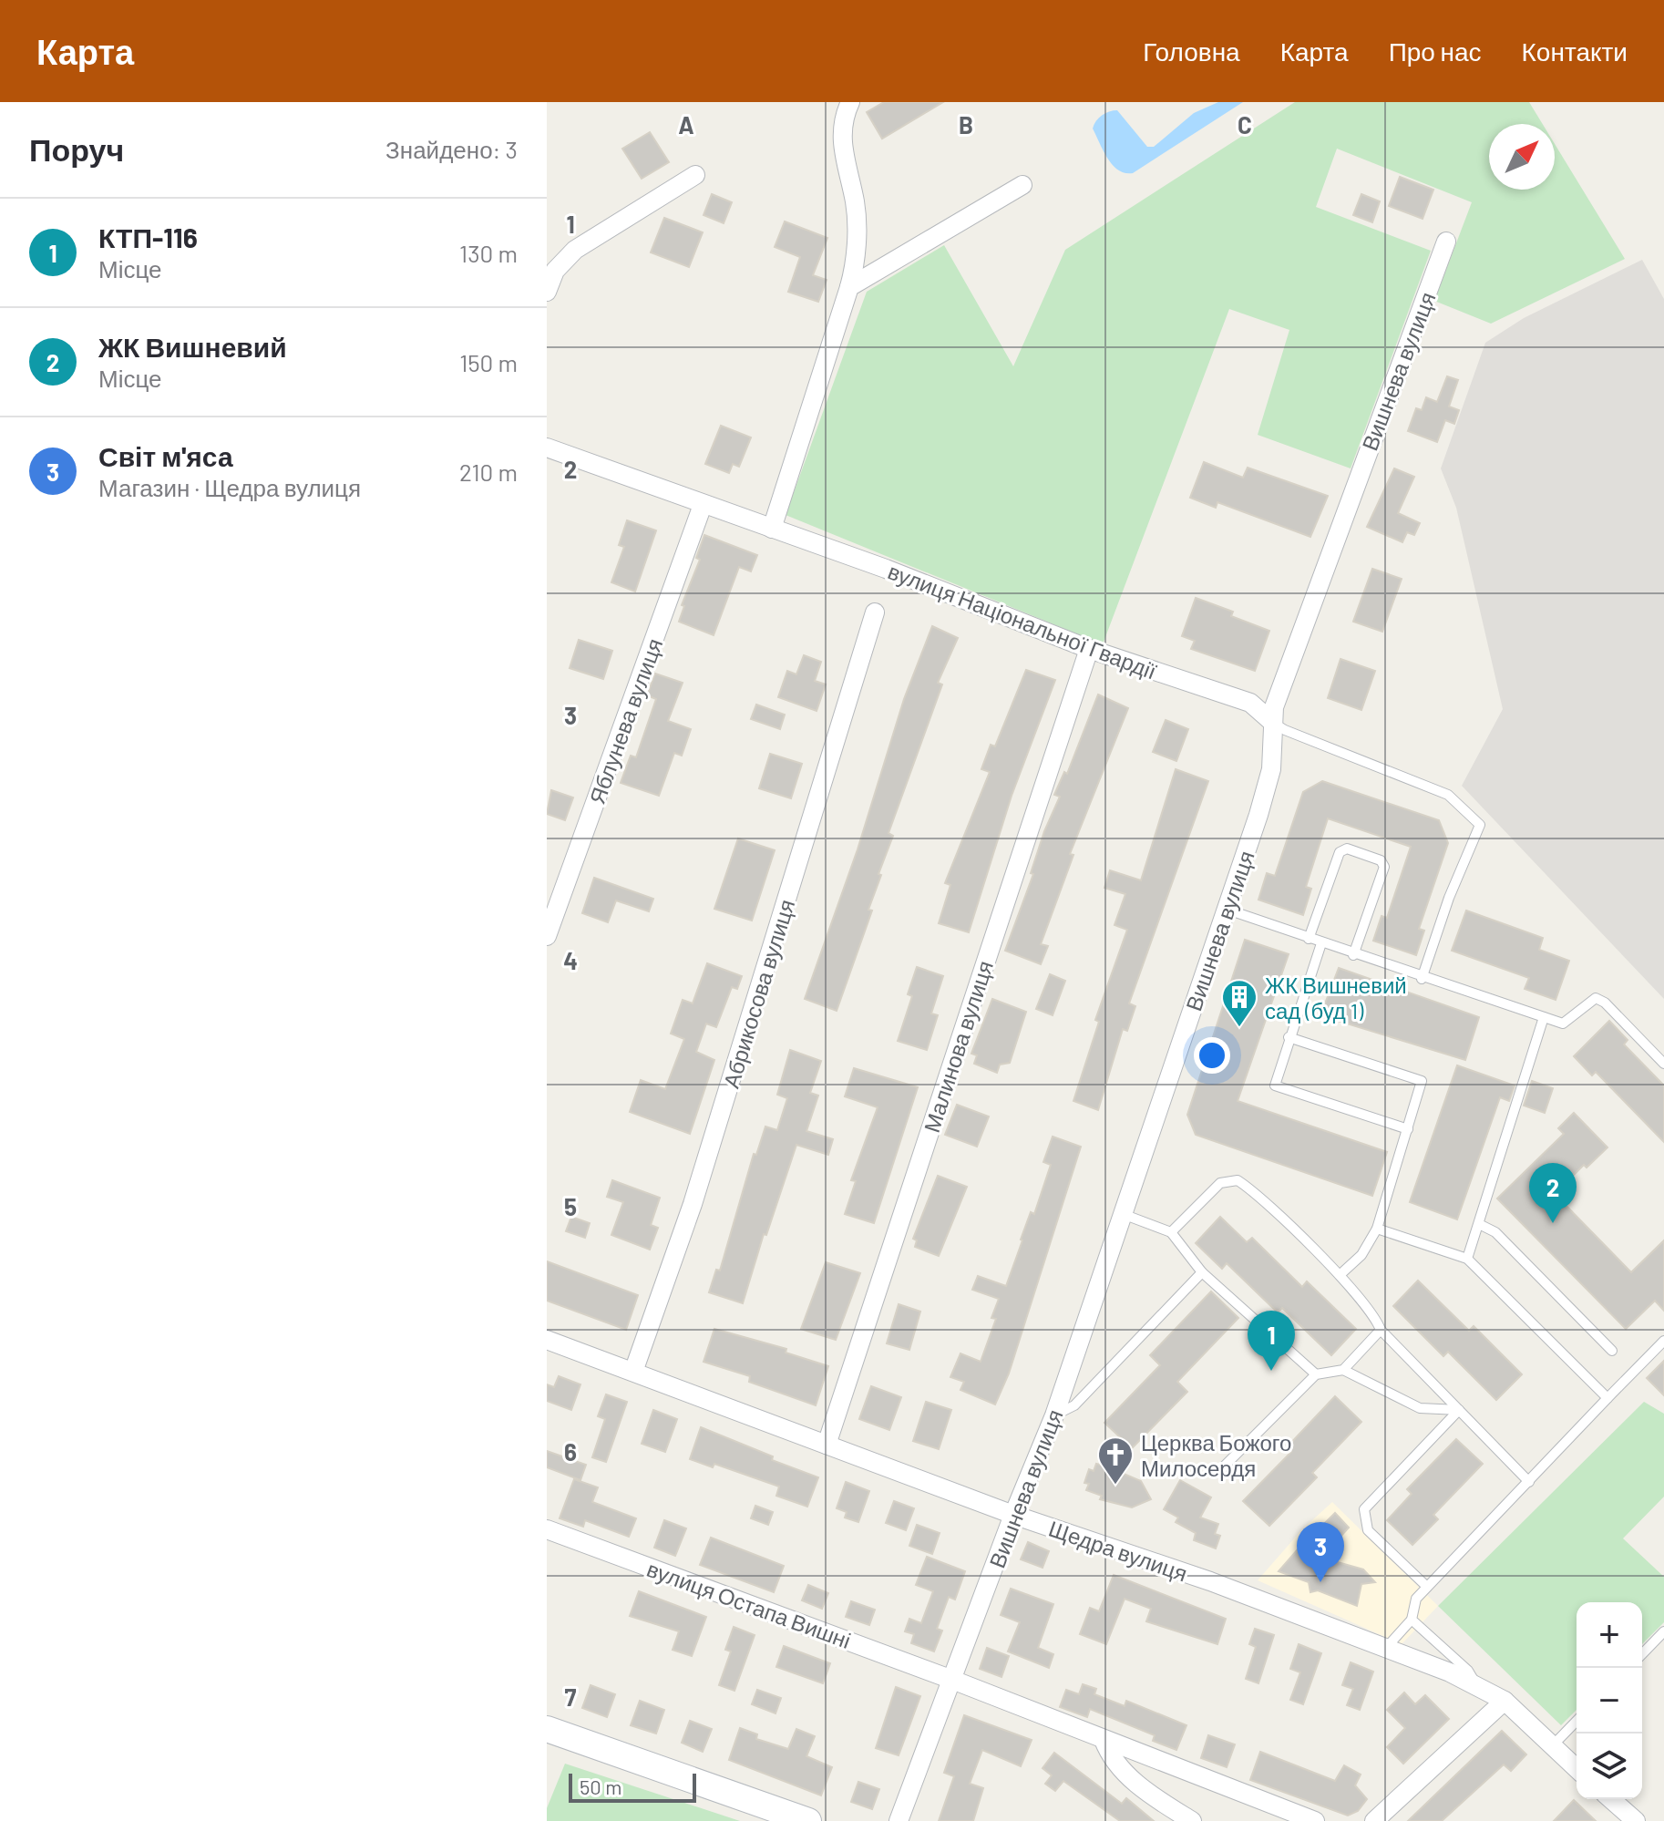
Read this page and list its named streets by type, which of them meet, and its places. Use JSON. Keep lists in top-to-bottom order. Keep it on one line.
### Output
{"streets":{"street":["Вишнева вулиця","вулиця Національної Гвардії","Яблунева вулиця","Абрикосова вулиця","Малинова вулиця","Щедра вулиця","вулиця Остапа Вишні"]},"crossings":[["Вишнева вулиця","вулиця Національної Гвардії"],["Вишнева вулиця","Щедра вулиця"],["Вишнева вулиця","вулиця Остапа Вишні"],["вулиця Національної Гвардії","Яблунева вулиця"],["вулиця Національної Гвардії","Малинова вулиця"],["Абрикосова вулиця","Щедра вулиця"],["Малинова вулиця","Щедра вулиця"]],"places":{"building":["ЖК Вишневий сад (буд 1)"],"church":["Церква Божого Милосердя"]},"scale_bar":"50 m","north":"top right","page":{"header":"Карта","nav":["Головна","Карта","Про нас","Контакти"],"heading":["Поруч","Знайдено: 3"],"list":[{"mark":"1","name":"КТП-116","note":"Місце","value":"130 m"},{"mark":"2","name":"ЖК Вишневий","note":"Місце","value":"150 m"},{"mark":"3","name":"Світ м'яса","note":"Магазин · Щедра вулиця","value":"210 m"}],"pins":["2","1","3"],"map_buttons":["+","−"],"scale":"50 m"},"grid":{"columns":["A","B","C"],"rows":["1","2","3","4","5","6","7"]}}
